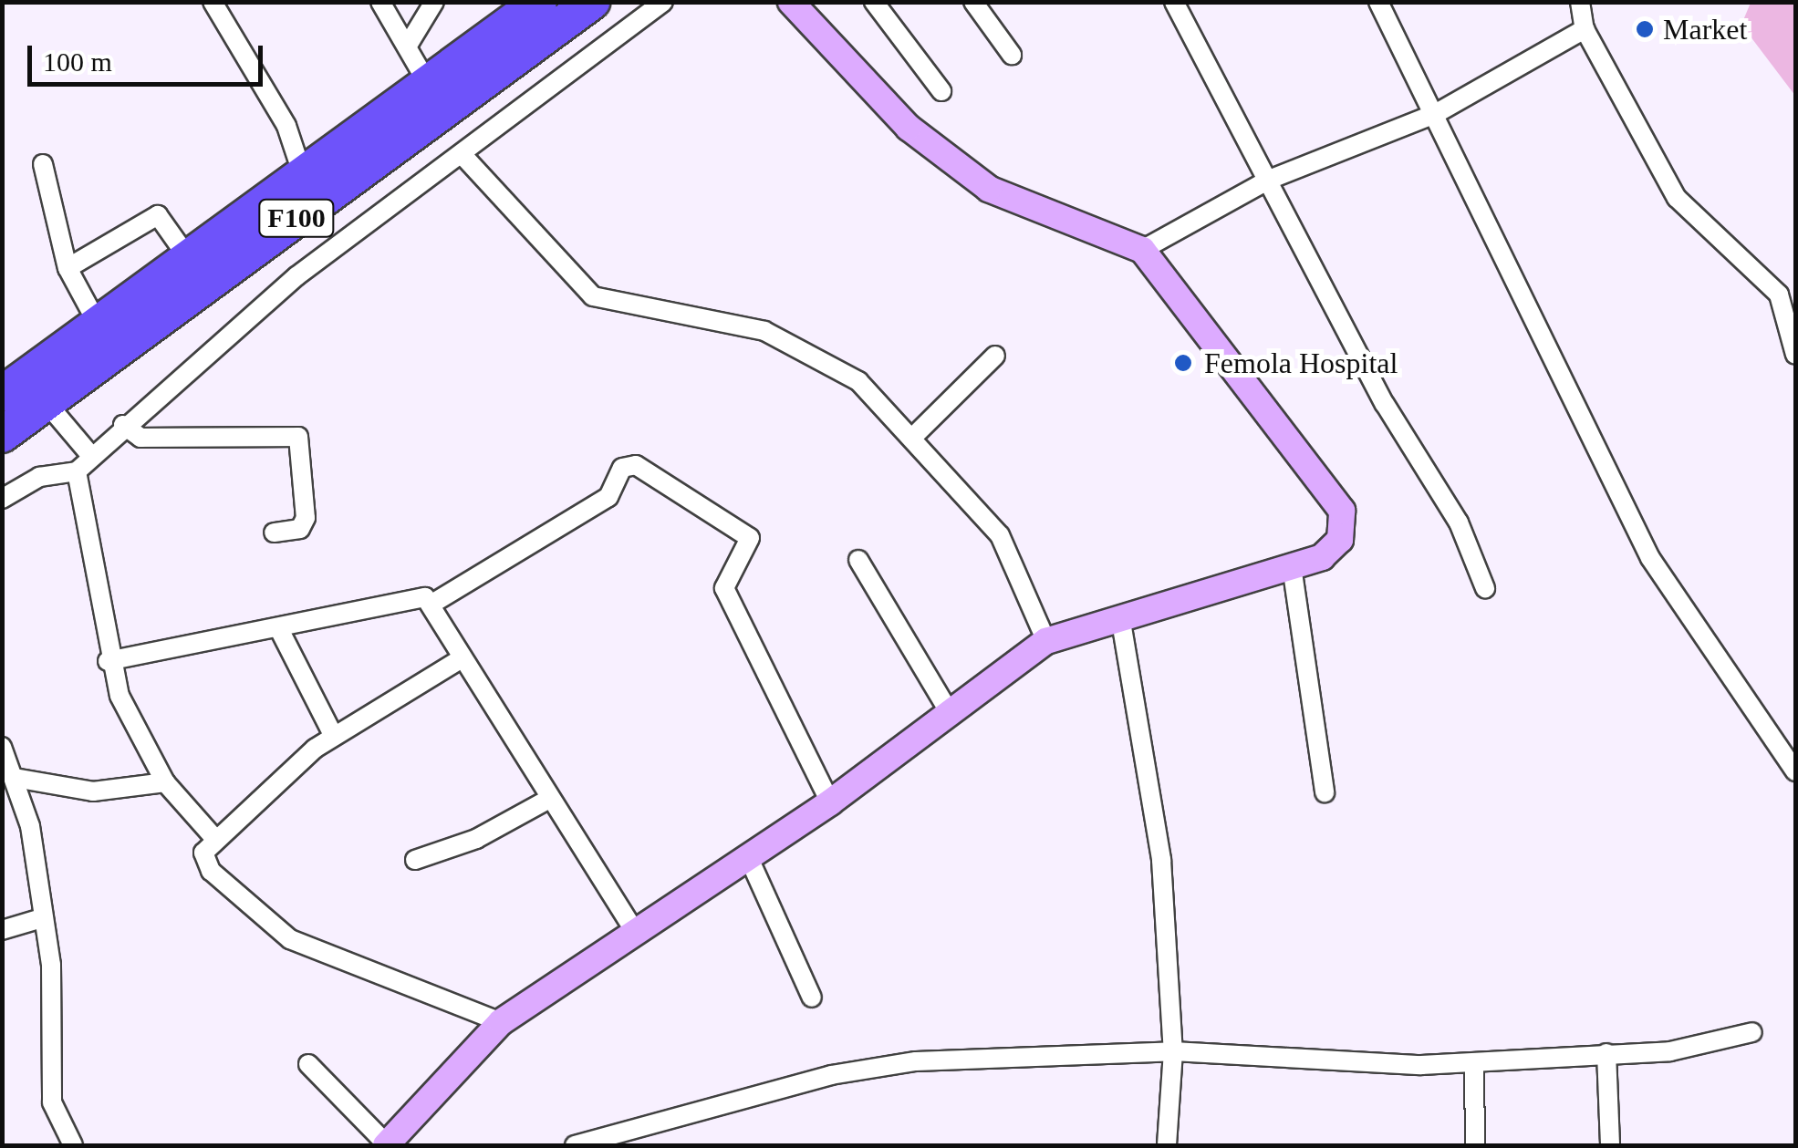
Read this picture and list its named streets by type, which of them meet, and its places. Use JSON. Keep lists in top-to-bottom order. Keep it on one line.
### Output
{"streets":{"highway":["F100"]},"places":["Market","Femola Hospital"],"scale_bar":"100 m"}
